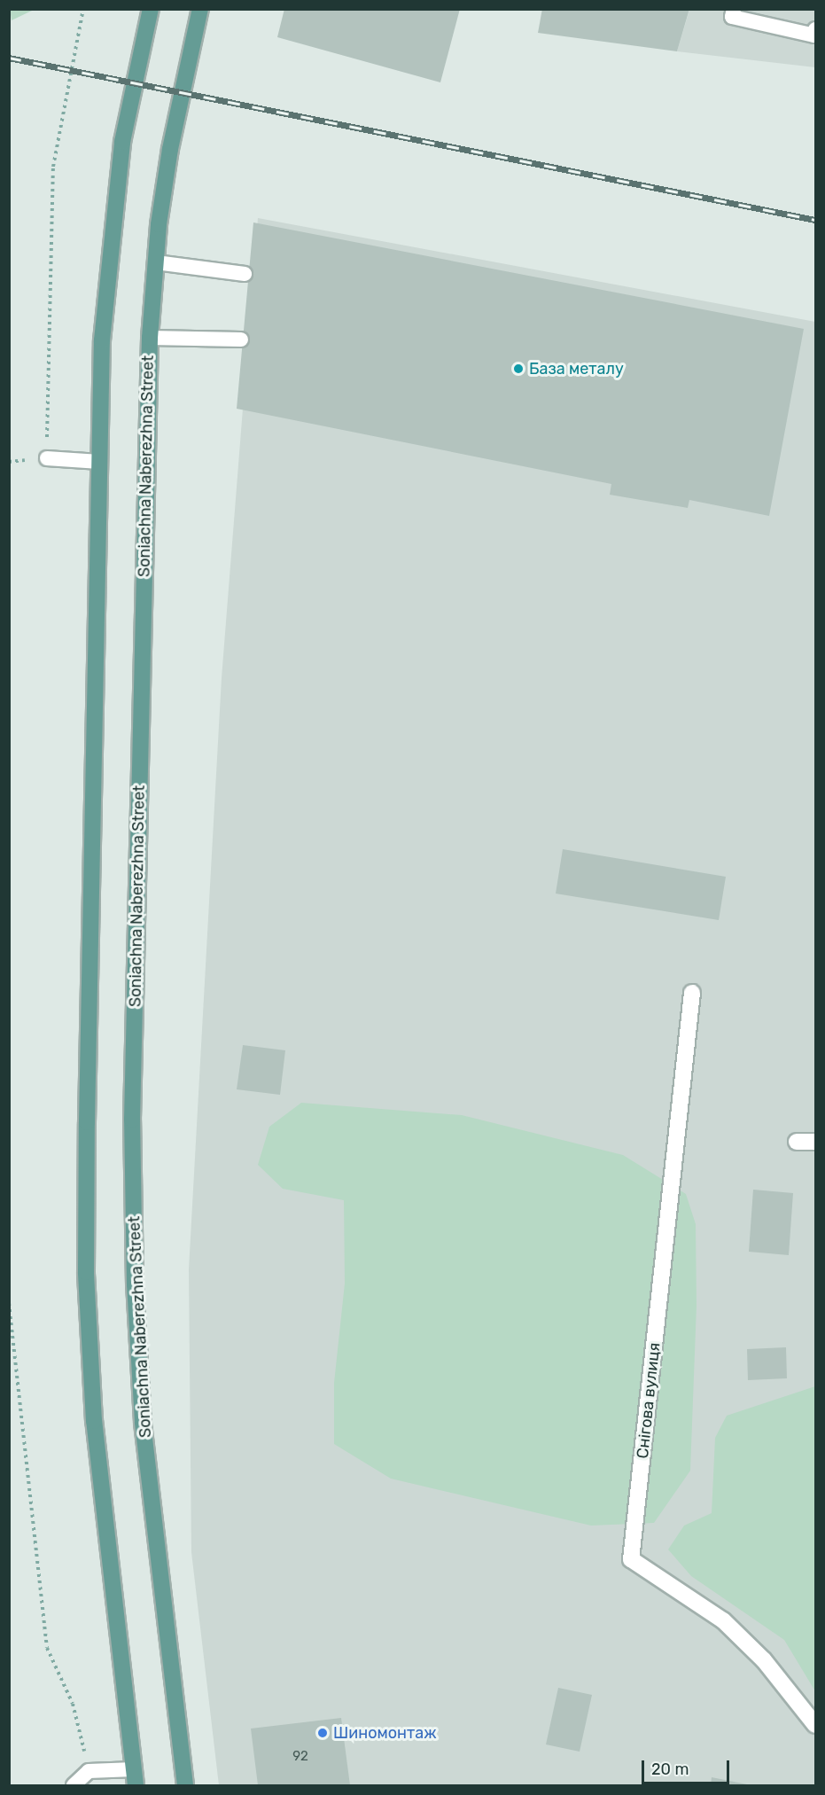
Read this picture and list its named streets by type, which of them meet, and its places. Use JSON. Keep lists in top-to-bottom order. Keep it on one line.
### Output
{"streets":{"main road":["Soniachna Naberezhna Street"],"street":["Снігова вулиця"]},"places":["База металу","Шиномонтаж"],"house_numbers":["92"],"scale_bar":"20 m"}
